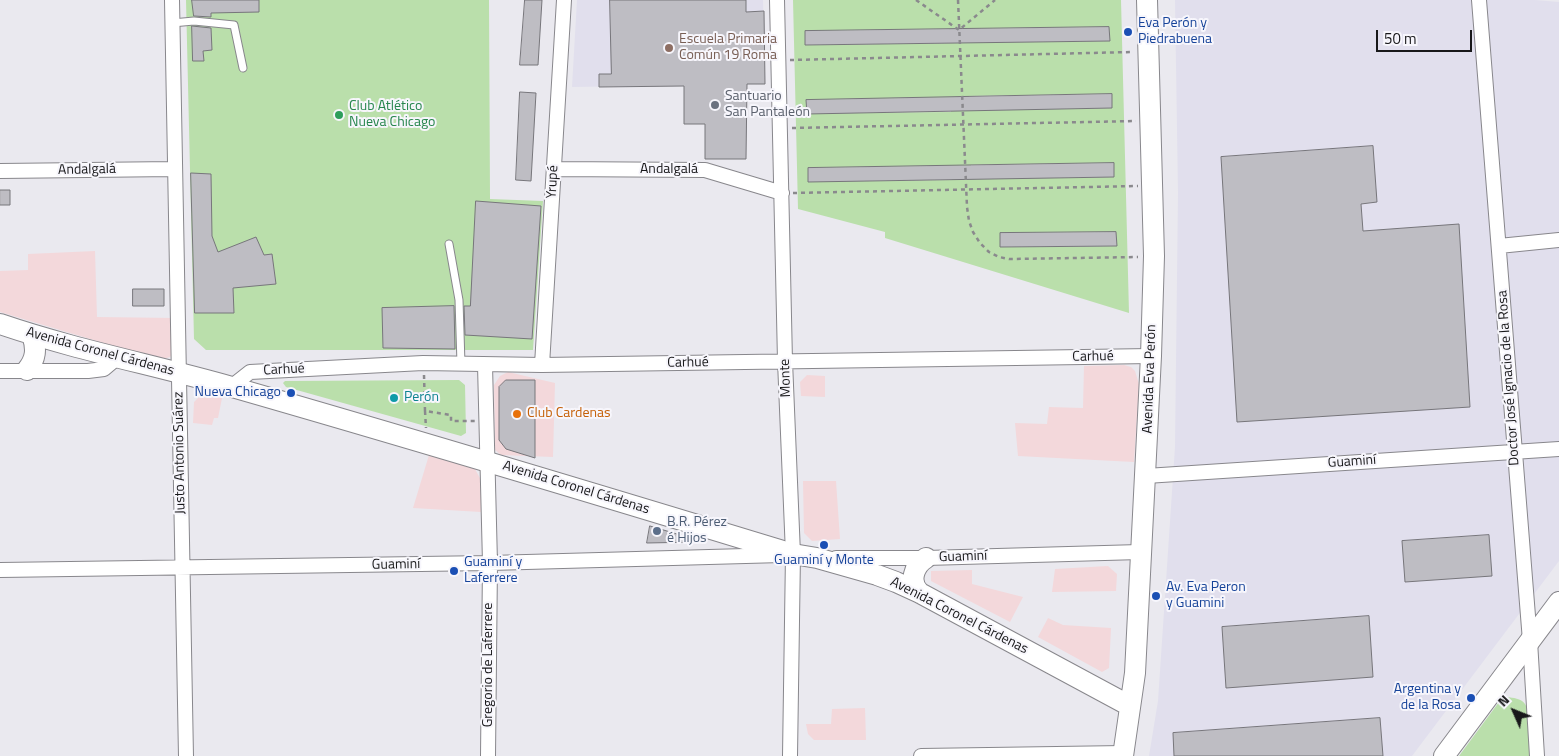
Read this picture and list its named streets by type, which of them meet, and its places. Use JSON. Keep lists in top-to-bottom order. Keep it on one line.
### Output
{"streets":{"street":["Andalgalá","Yrupé","Avenida Coronel Cárdenas","Carhué","Monte","Doctor José Ignacio de la Rosa","Avenida Eva Perón","Justo Antonio Suárez","Guaminí","Gregorio de Laferrere"]},"crossings":[["Andalgalá","Yrupé"],["Andalgalá","Monte"],["Andalgalá","Justo Antonio Suárez"],["Yrupé","Carhué"],["Avenida Coronel Cárdenas","Carhué"],["Avenida Coronel Cárdenas","Monte"],["Avenida Coronel Cárdenas","Avenida Eva Perón"],["Avenida Coronel Cárdenas","Justo Antonio Suárez"],["Avenida Coronel Cárdenas","Guaminí"],["Avenida Coronel Cárdenas","Gregorio de Laferrere"],["Carhué","Monte"],["Carhué","Avenida Eva Perón"],["Carhué","Gregorio de Laferrere"],["Monte","Guaminí"],["Doctor José Ignacio de la Rosa","Guaminí"],["Avenida Eva Perón","Guaminí"],["Justo Antonio Suárez","Guaminí"],["Guaminí","Gregorio de Laferrere"]],"places":["Eva Perón y Piedrabuena","Escuela Primaria Común 19 Roma","Santuario San Pantaleón","Club Atlético Nueva Chicago","Nueva Chicago","Perón","Club Cardenas","B.R. Pérez é Hijos","Guaminí y Monte","Guaminí y Laferrere","Av. Eva Peron y Guamini","Argentina y de la Rosa"],"scale_bar":"50 m","north":"top left"}
